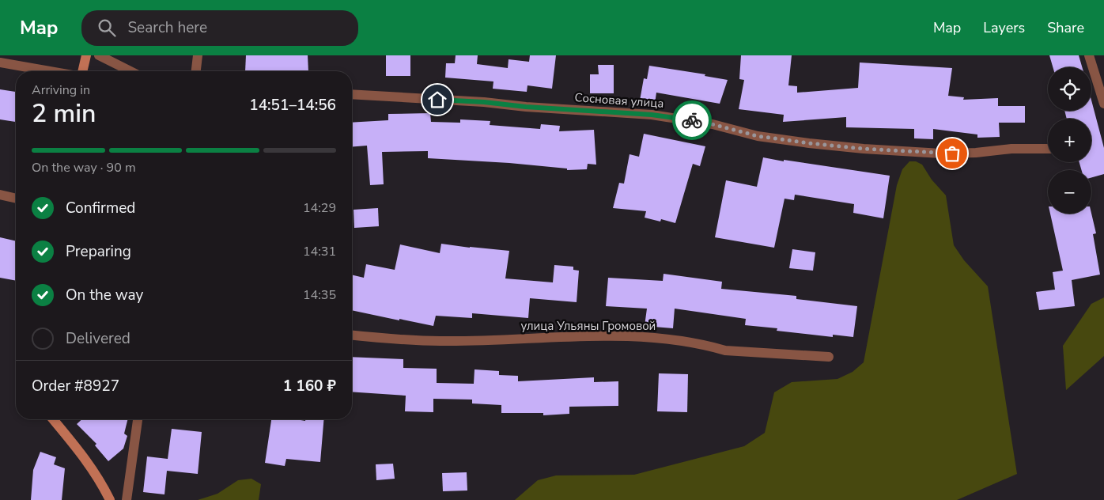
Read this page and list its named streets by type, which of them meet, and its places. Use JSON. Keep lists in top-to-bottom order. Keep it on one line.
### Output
{"streets":{"street":["Сосновая улица","улица Ульяны Громовой"]},"page":{"header":"Map","search":"Search here","nav":["Map","Layers","Share"],"map_buttons":["+","−"],"heading":["2 min","Arriving in","14:51–14:56"],"panel":["Order #8927","1 160 ₽"],"bar":"On the way · 90 m","list":[["Confirmed","14:29"],["Preparing","14:31"],["On the way","14:35"],"Delivered"]}}
